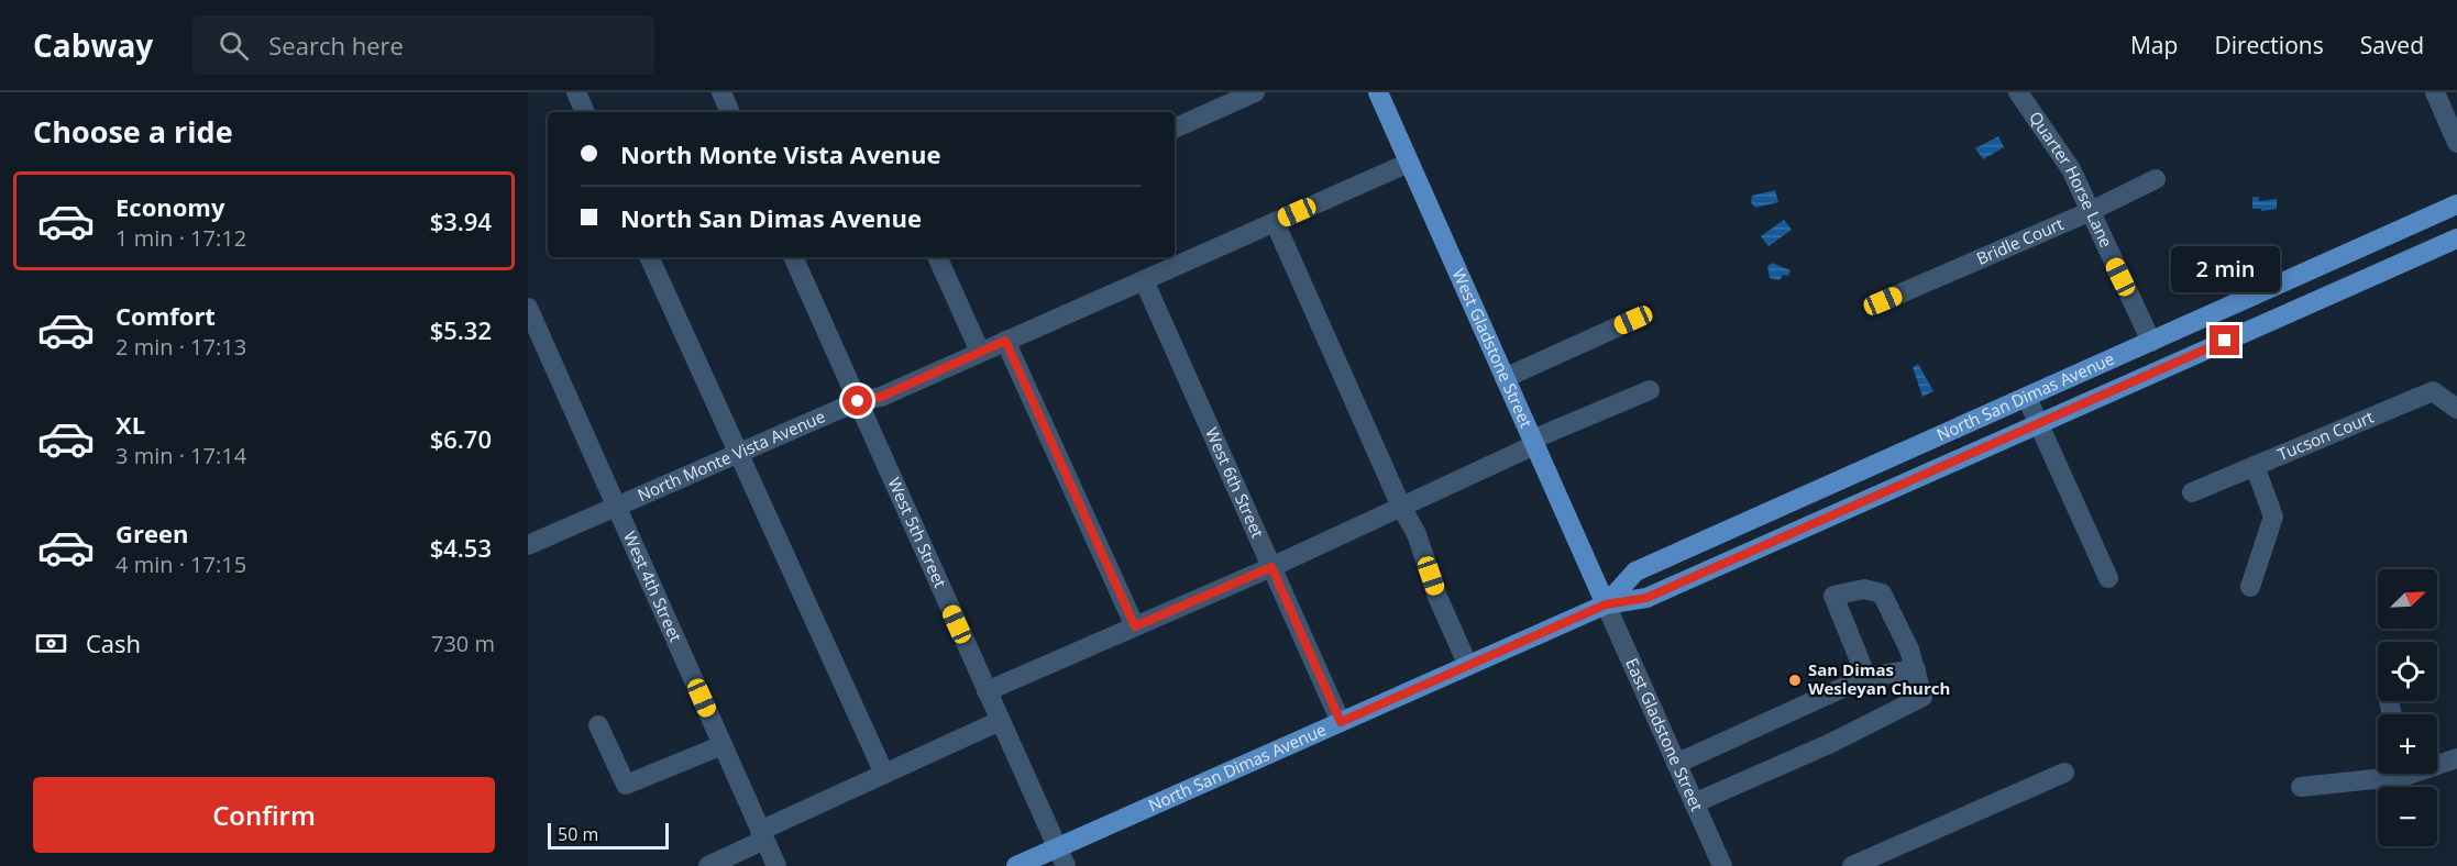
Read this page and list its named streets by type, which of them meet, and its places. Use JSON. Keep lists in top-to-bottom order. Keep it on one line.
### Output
{"streets":{"main road":["West Gladstone Street","North San Dimas Avenue"],"street":["Quarter Horse Lane","Bridle Court","Tucson Court","North Monte Vista Avenue","West 6th Street","West 5th Street","West 4th Street","East Gladstone Street"]},"crossings":[["Quarter Horse Lane","Bridle Court"],["Quarter Horse Lane","North San Dimas Avenue"],["West Gladstone Street","North San Dimas Avenue"],["West Gladstone Street","North Monte Vista Avenue"],["West Gladstone Street","East Gladstone Street"],["North San Dimas Avenue","West 6th Street"],["North San Dimas Avenue","West 5th Street"],["North San Dimas Avenue","East Gladstone Street"],["North Monte Vista Avenue","West 6th Street"],["North Monte Vista Avenue","West 5th Street"],["North Monte Vista Avenue","West 4th Street"]],"places":["San Dimas Wesleyan Church"],"scale_bar":"50 m","north":"top right","page":{"header":"Cabway","search":"Search here","nav":["Map","Directions","Saved"],"heading":"Choose a ride","banner":["North Monte Vista Avenue","North San Dimas Avenue"],"list":[{"name":"Economy","note":"1 min · 17:12","value":"$3.94"},{"name":"Comfort","note":"2 min · 17:13","value":"$5.32"},{"name":"XL","note":"3 min · 17:14","value":"$6.70"},{"name":"Green","note":"4 min · 17:15","value":"$4.53"}],"bubble":"2 min","map_buttons":["+","−"],"pay":["Cash","730 m"],"buttons":"Confirm","scale":"50 m"}}
